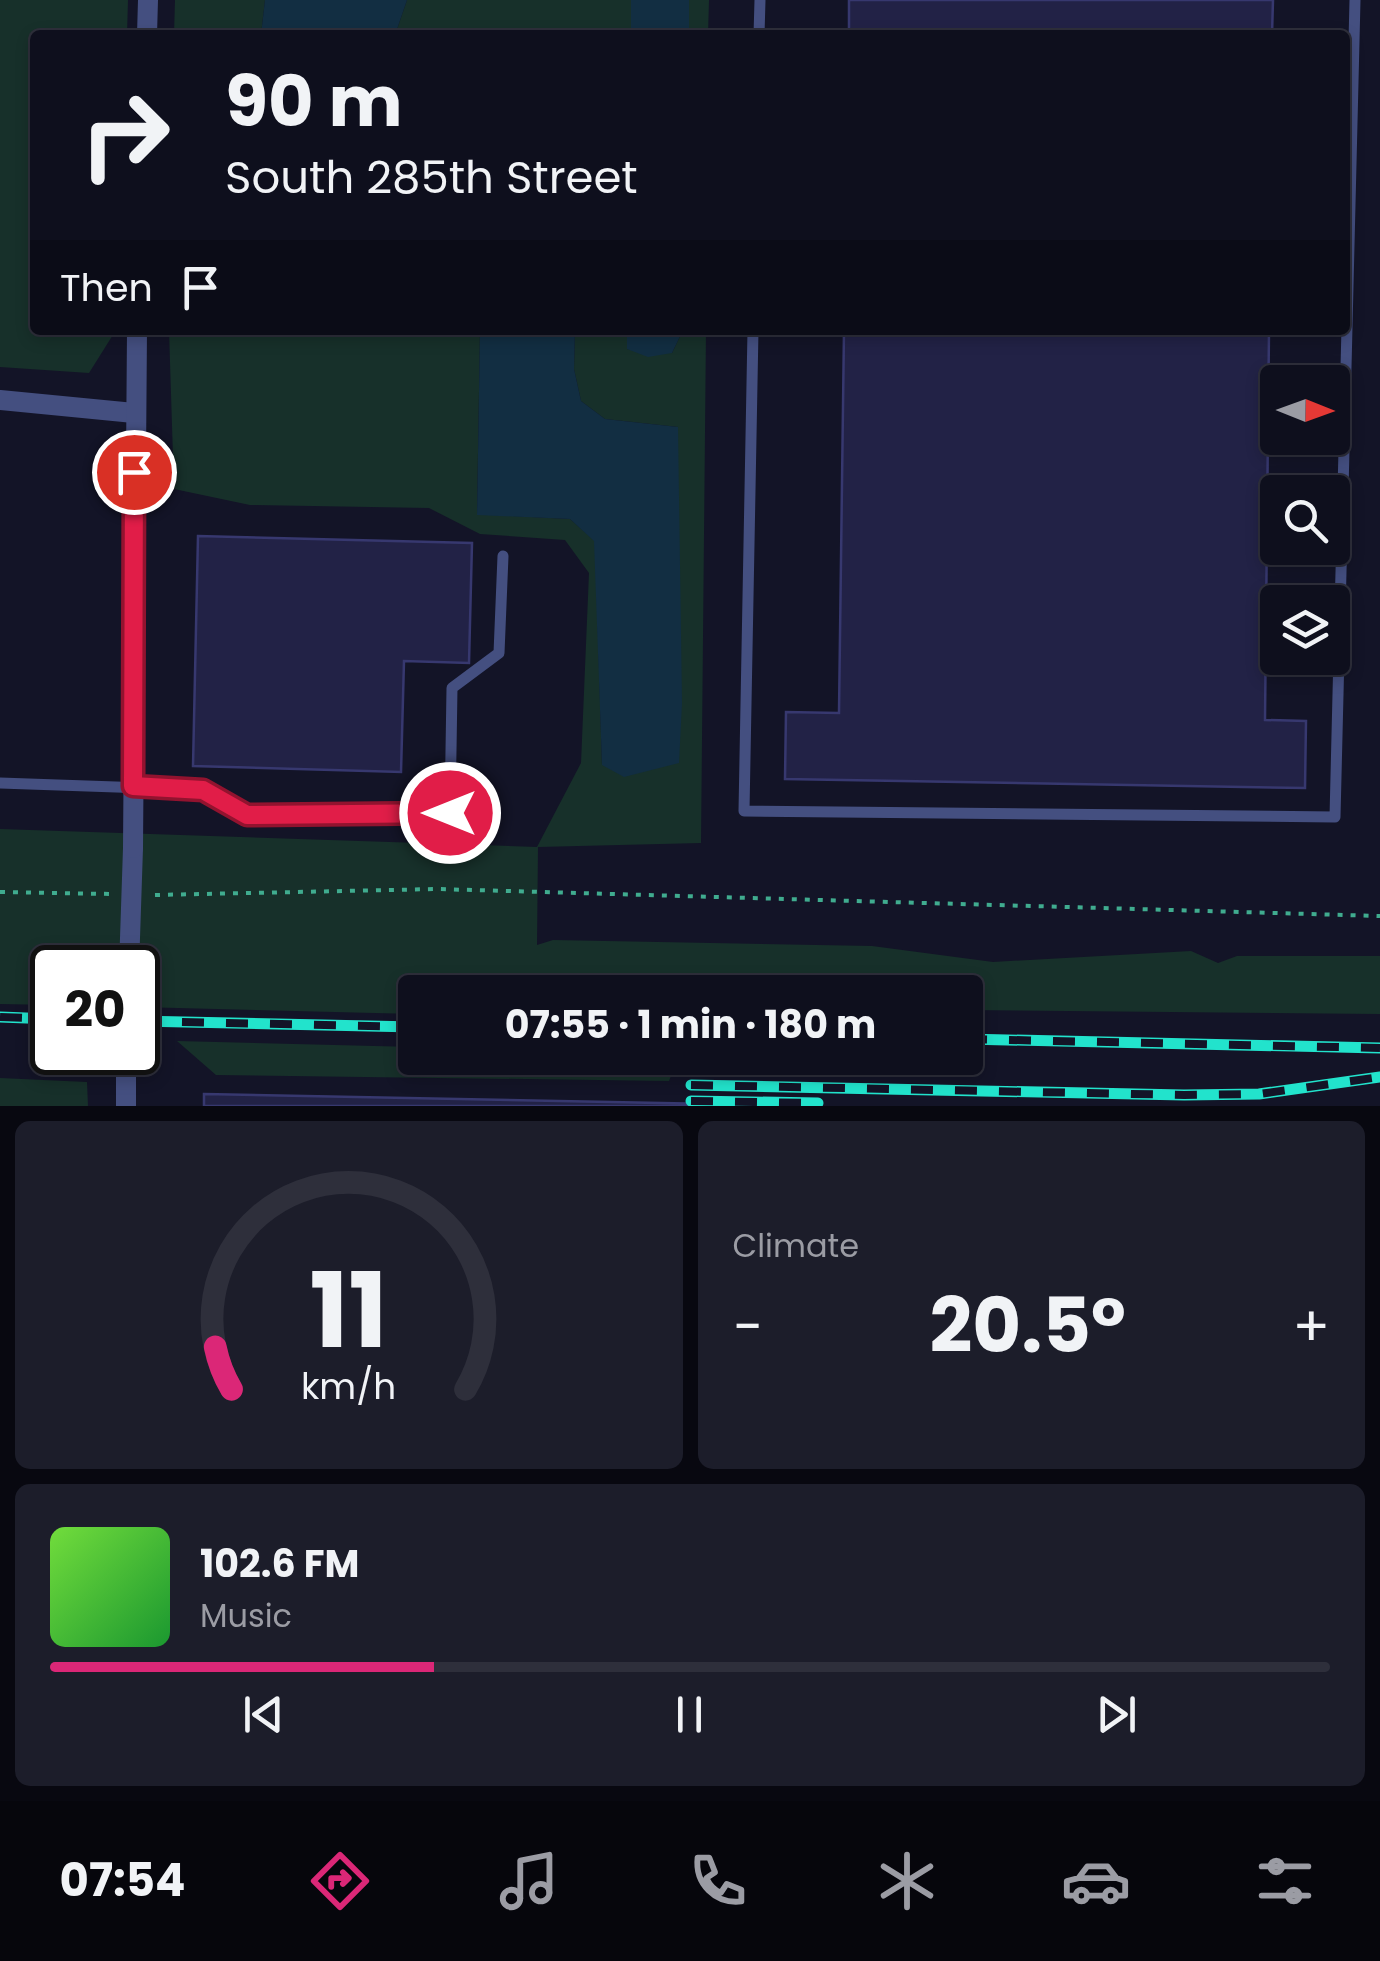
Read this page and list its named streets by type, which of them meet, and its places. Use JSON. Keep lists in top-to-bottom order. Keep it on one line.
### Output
{"north":"right","page":{"turn":["90 m","South 285th Street"],"then":"Then","limit":"20","trip":"07:55 · 1 min · 180 m","tile":"Climate","heat":["−","20.5°","+"],"song":["102.6 FM","Music"],"tabs":"07:54","gauge":["11","km/h"]}}
